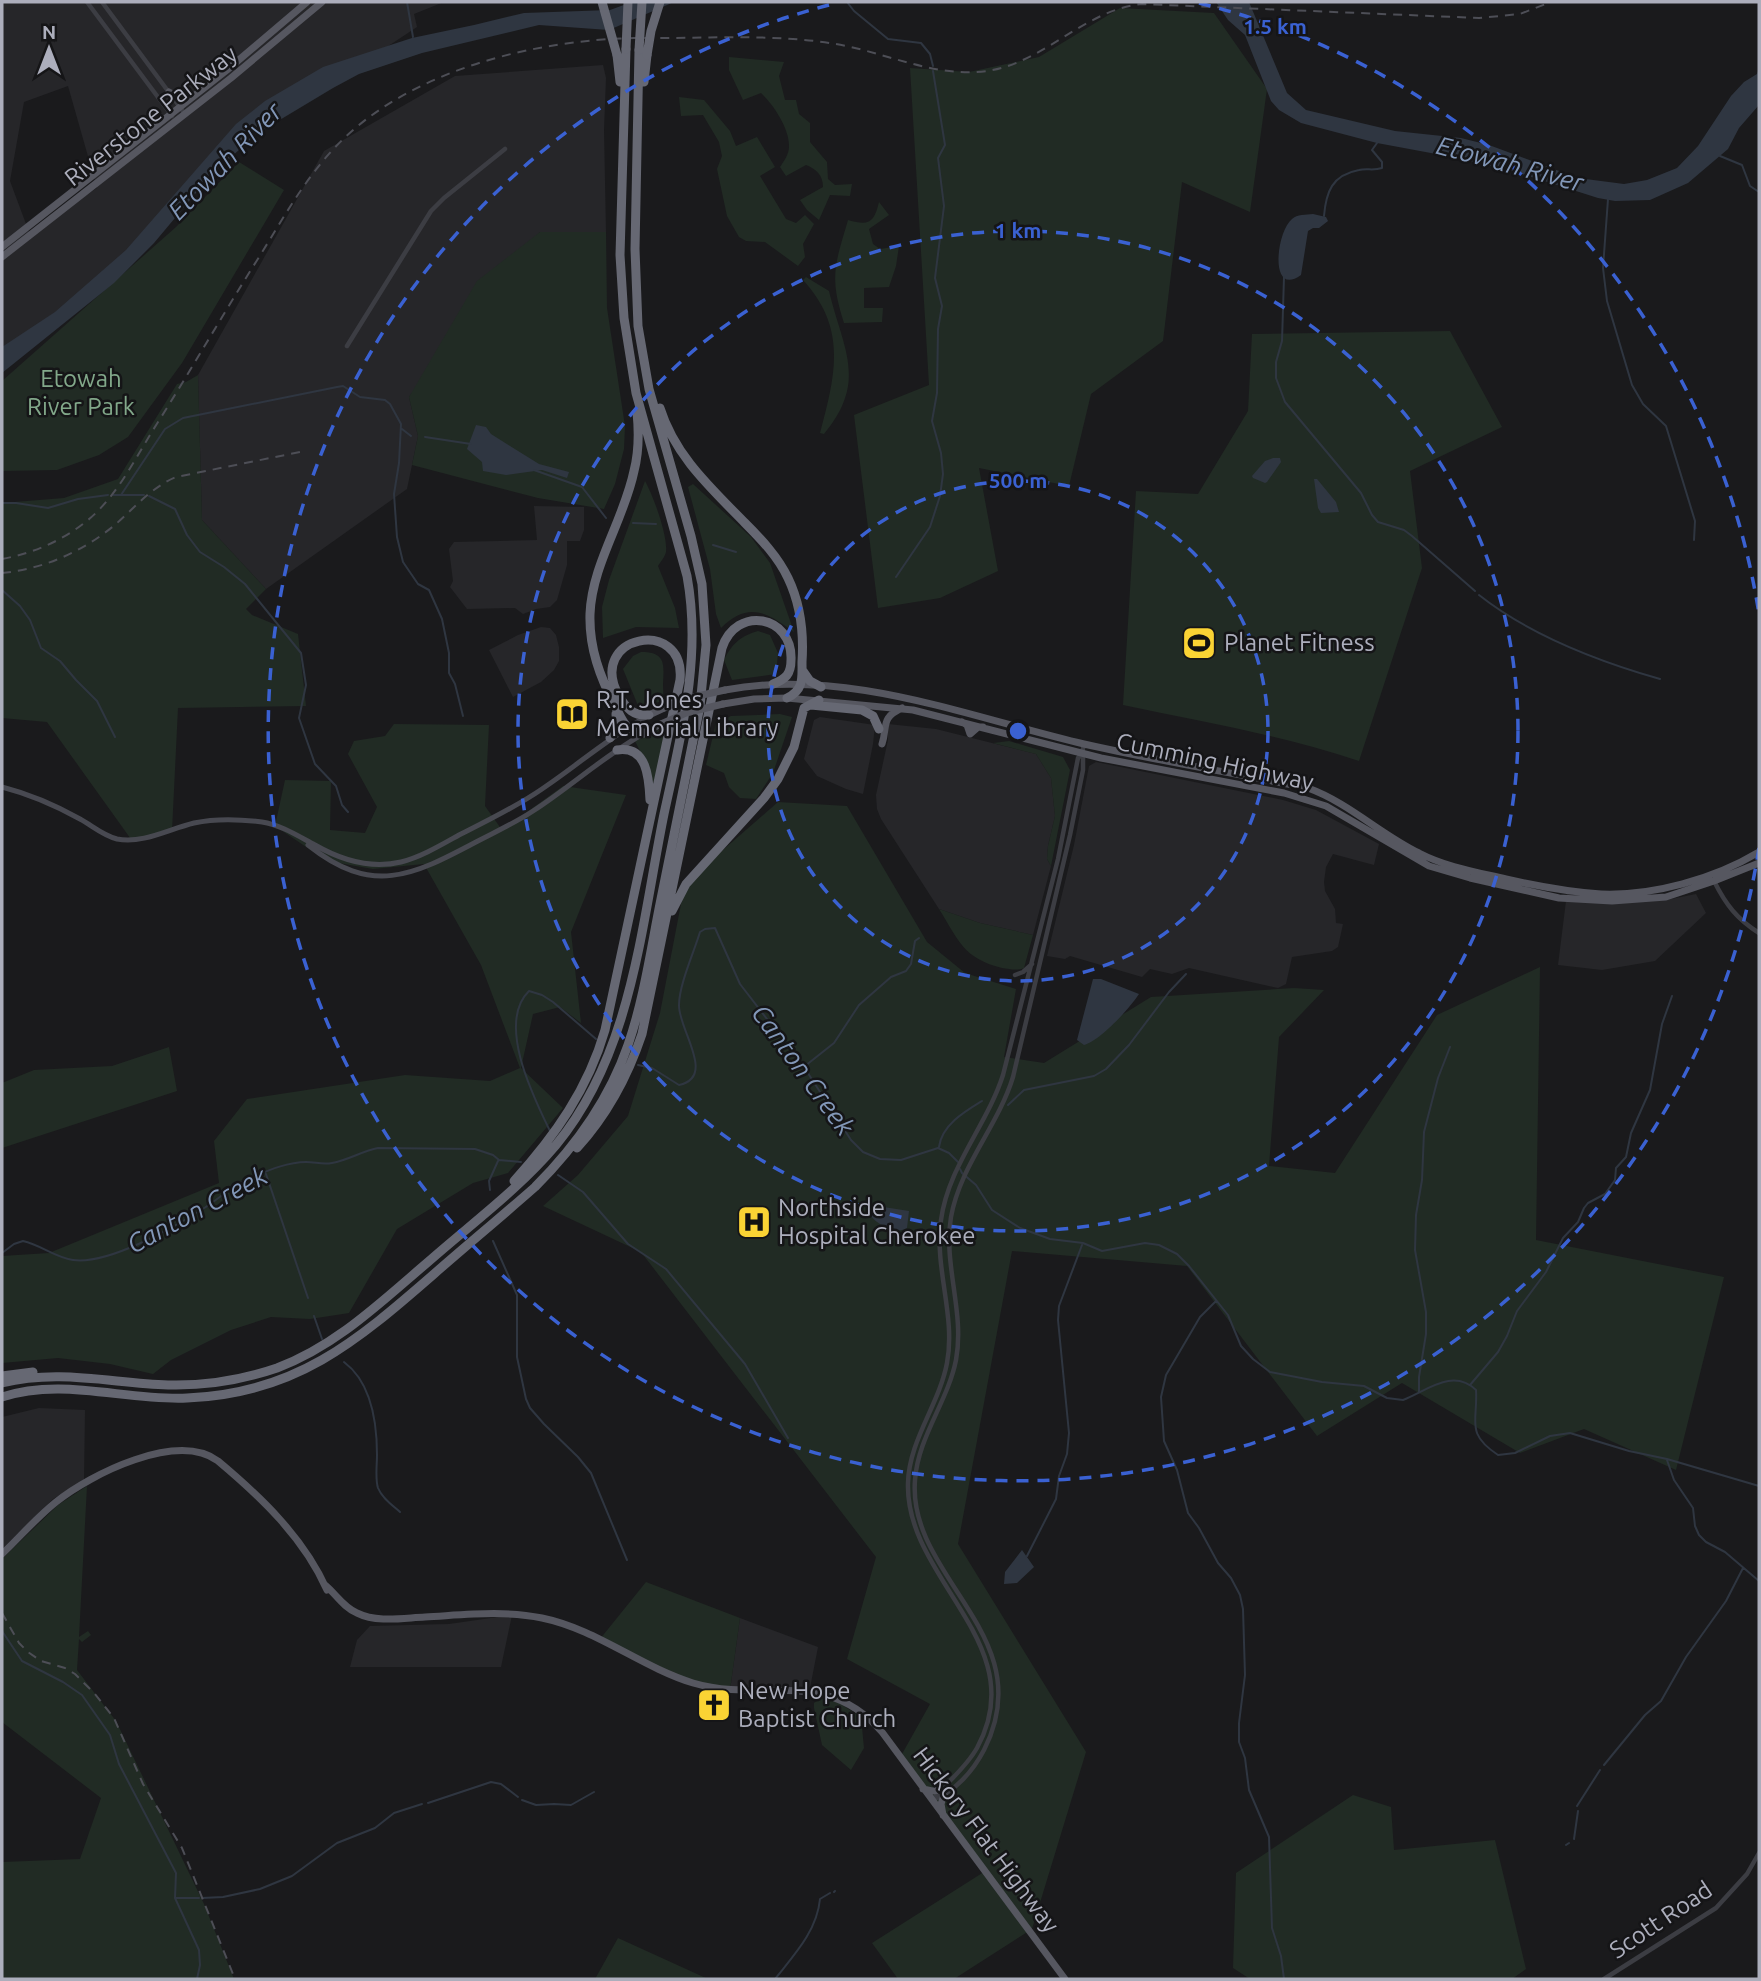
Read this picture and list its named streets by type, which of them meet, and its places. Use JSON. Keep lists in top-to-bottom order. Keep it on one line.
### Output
{"streets":{"main road":["Riverstone Parkway","Cumming Highway","Hickory Flat Highway"],"street":["Scott Road"]},"water":["Etowah River","Canton Creek"],"parks":["Etowah River Park"],"places":{"sports":["Planet Fitness"],"library":["R.T. Jones Memorial Library"],"hospital":["Northside Hospital Cherokee"],"church":["New Hope Baptist Church"]},"north":"top","rings":["1.5 km","1 km","500 m"]}
